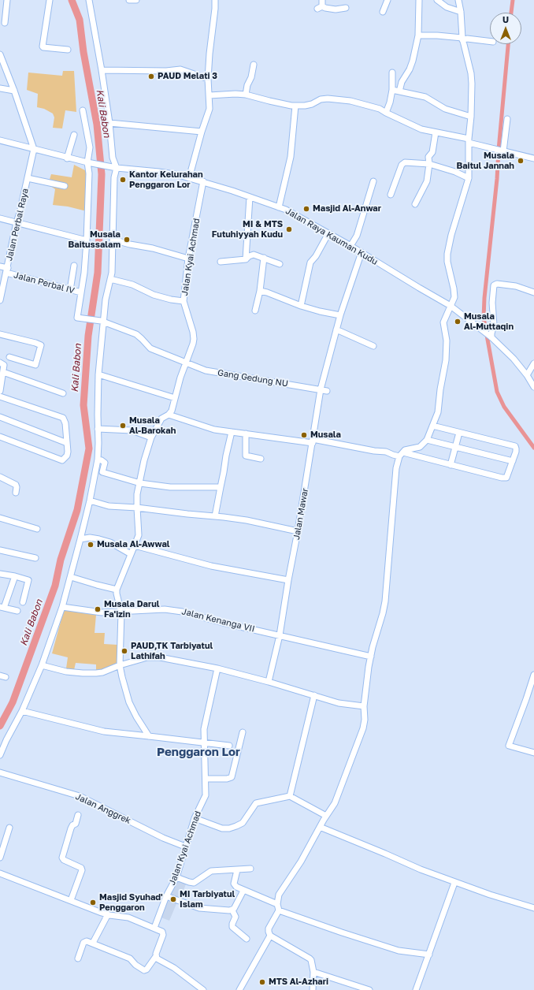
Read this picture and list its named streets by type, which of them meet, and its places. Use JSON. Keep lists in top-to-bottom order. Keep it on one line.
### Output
{"streets":{"street":["Jalan Perbal Raya","Jalan Raya Kauman Kudu","Jalan Kyai Achmad","Jalan Perbal IV","Gang Gedung NU","Jalan Mawar","Jalan Kenanga VII","Jalan Anggrek"]},"crossings":[["Jalan Perbal Raya","Jalan Raya Kauman Kudu"],["Jalan Perbal Raya","Jalan Perbal IV"],["Jalan Raya Kauman Kudu","Jalan Kyai Achmad"],["Jalan Raya Kauman Kudu","Jalan Mawar"],["Jalan Kyai Achmad","Gang Gedung NU"],["Jalan Kyai Achmad","Jalan Anggrek"],["Jalan Perbal IV","Gang Gedung NU"],["Gang Gedung NU","Jalan Mawar"],["Jalan Mawar","Jalan Kenanga VII"]],"districts":["Penggaron Lor"],"water":["Kali Babon"],"places":["PAUD Melati 3","Musala Baitul Jannah","Kantor Kelurahan Penggaron Lor","Masjid Al-Anwar","MI & MTS Futuhiyyah Kudu","Musala Baitussalam","Musala Al-Muttaqin","Musala Al-Barokah","Musala","Musala Al-Awwal","Musala Darul Fa'izin","PAUD,TK Tarbiyatul Lathifah","MI Tarbiyatul Islam","Masjid Syuhad' Penggaron","MTS Al-Azhari"],"north":"top"}
